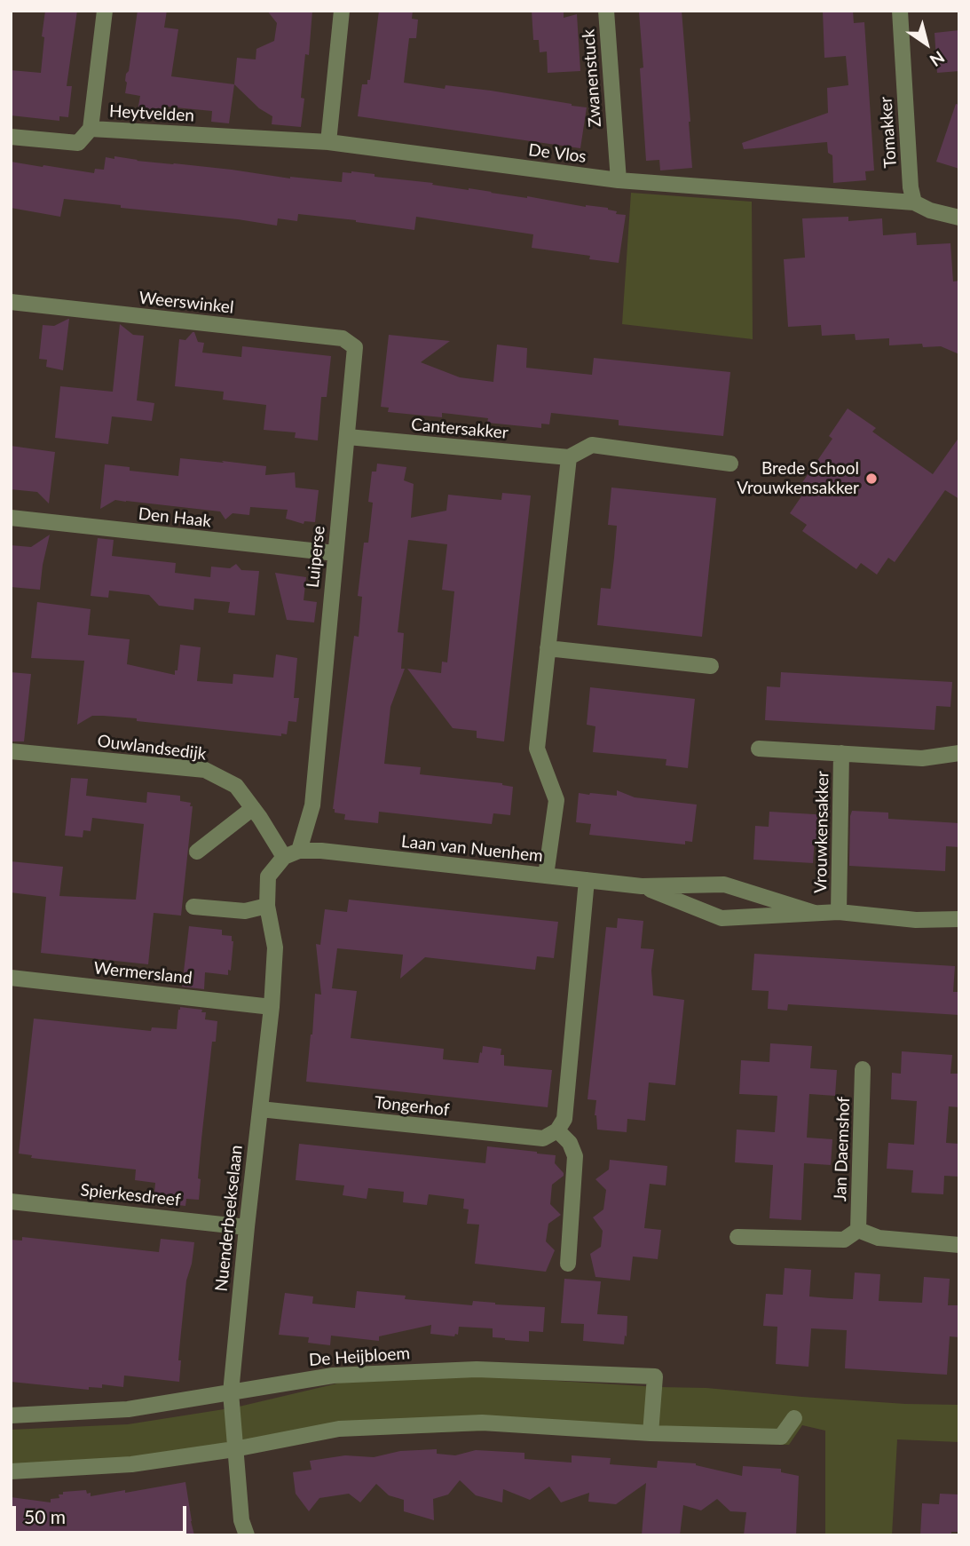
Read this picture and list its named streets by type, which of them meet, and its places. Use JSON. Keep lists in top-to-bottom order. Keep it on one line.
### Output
{"streets":{"street":["Zwanenstuck","Heytvelden","Tomakker","De Vlos","Weerswinkel","Cantersakker","Den Haak","Luiperse","Ouwlandsedijk","Vrouwkensakker","Laan van Nuenhem","Wermersland","Tongerhof","Jan Daemshof","Spierkesdreef","Nuenderbeekselaan","De Heijbloem"]},"crossings":[["Zwanenstuck","De Vlos"],["Heytvelden","De Vlos"],["Tomakker","De Vlos"],["Weerswinkel","Luiperse"],["Cantersakker","Luiperse"],["Den Haak","Luiperse"],["Luiperse","Ouwlandsedijk"],["Luiperse","Laan van Nuenhem"],["Luiperse","Nuenderbeekselaan"],["Ouwlandsedijk","Laan van Nuenhem"],["Ouwlandsedijk","Nuenderbeekselaan"],["Vrouwkensakker","Laan van Nuenhem"],["Laan van Nuenhem","Nuenderbeekselaan"],["Wermersland","Nuenderbeekselaan"],["Tongerhof","Nuenderbeekselaan"],["Spierkesdreef","Nuenderbeekselaan"],["Nuenderbeekselaan","De Heijbloem"]],"places":["Brede School Vrouwkensakker"],"scale_bar":"50 m","north":"bottom right"}
